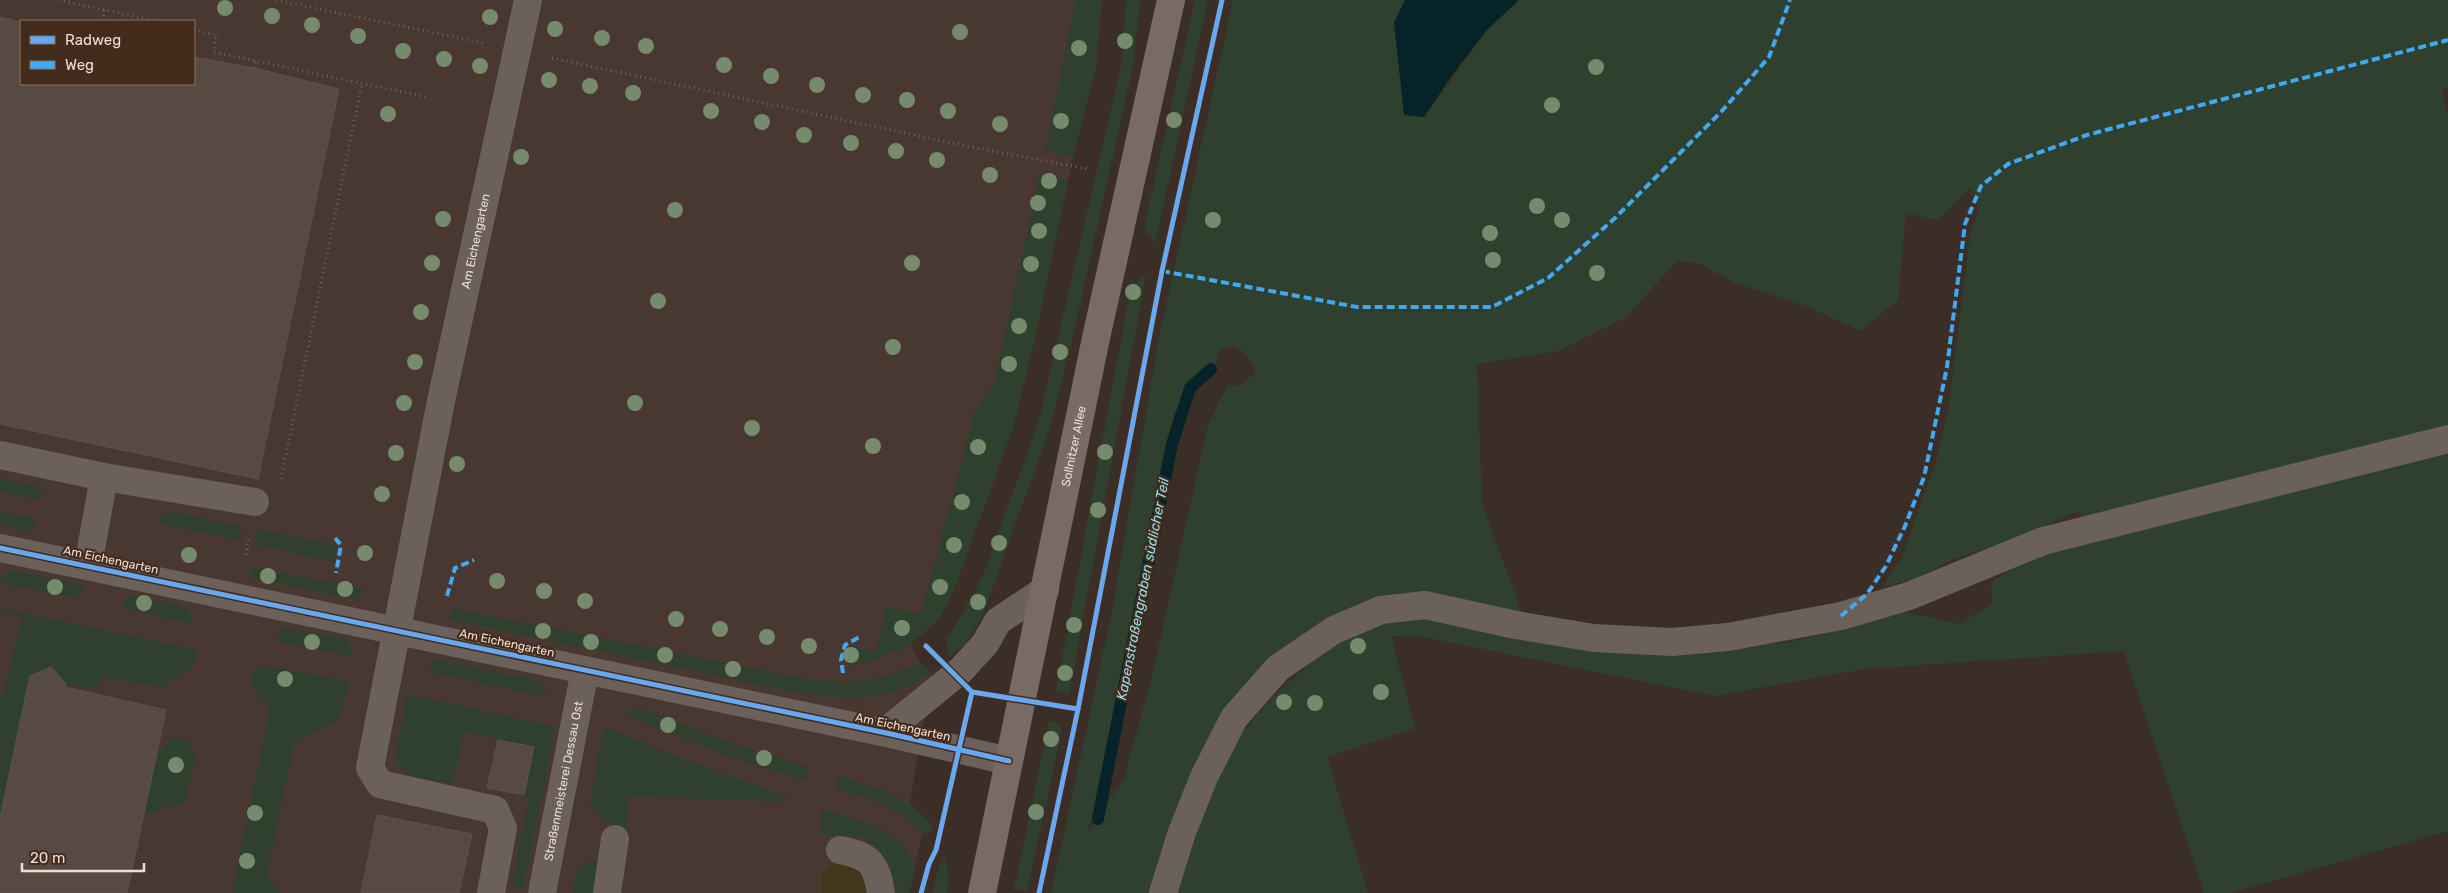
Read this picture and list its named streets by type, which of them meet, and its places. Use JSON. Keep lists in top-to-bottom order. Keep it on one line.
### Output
{"streets":{"main road":["Sollnitzer Allee"],"street":["Am Eichengarten","Straßenmeisterei Dessau Ost"]},"crossings":[["Am Eichengarten","Sollnitzer Allee"],["Am Eichengarten","Straßenmeisterei Dessau Ost"]],"water":["Kapenstraßengraben südlicher Teil"],"legend":["Radweg","Weg"],"scale_bar":"20 m"}
